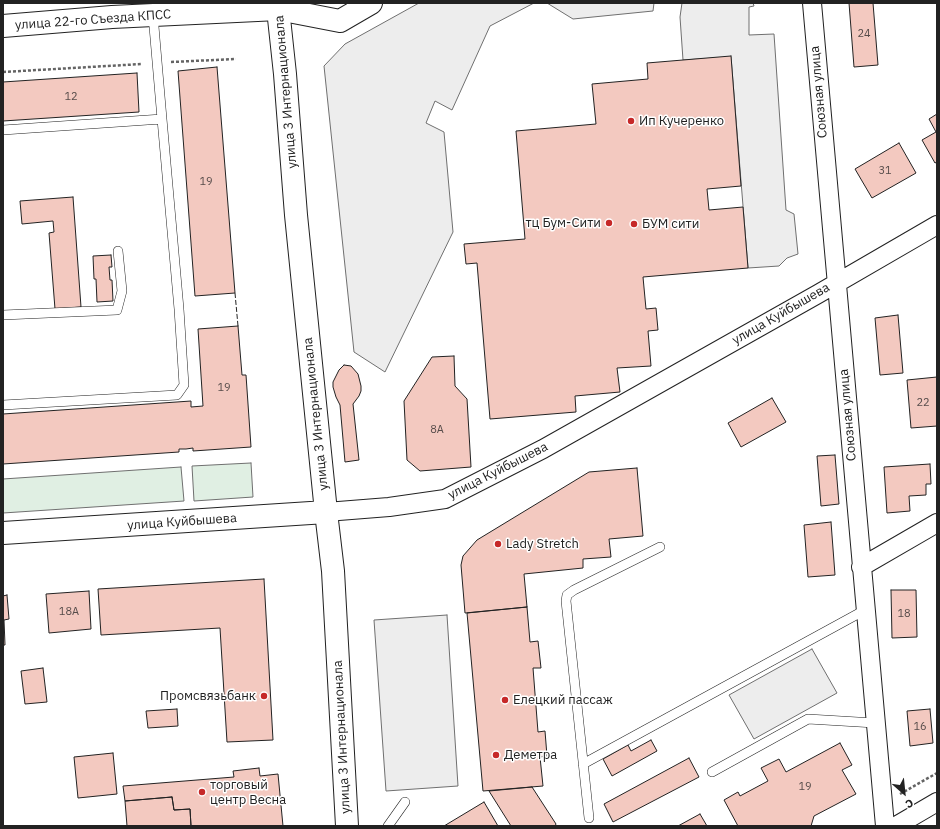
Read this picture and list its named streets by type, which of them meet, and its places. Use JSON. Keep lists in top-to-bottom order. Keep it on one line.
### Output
{"streets":{"main road":["улица 22-го Съезда КПСС","улица 3 Интернационала","улица Куйбышева"],"street":["Союзная улица"]},"crossings":[["улица 22-го Съезда КПСС","улица 3 Интернационала"],["улица 3 Интернационала","улица Куйбышева"],["Союзная улица","улица Куйбышева"]],"places":["Ип Кучеренко","тц Бум-Сити","БУМ сити","Lady Stretch","Промсвязьбанк","Елецкий пассаж","Деметра","торговый центр Весна"],"house_numbers":["24","12","31","19","19","22","8А","18А","18","16","19"],"north":"bottom right"}
